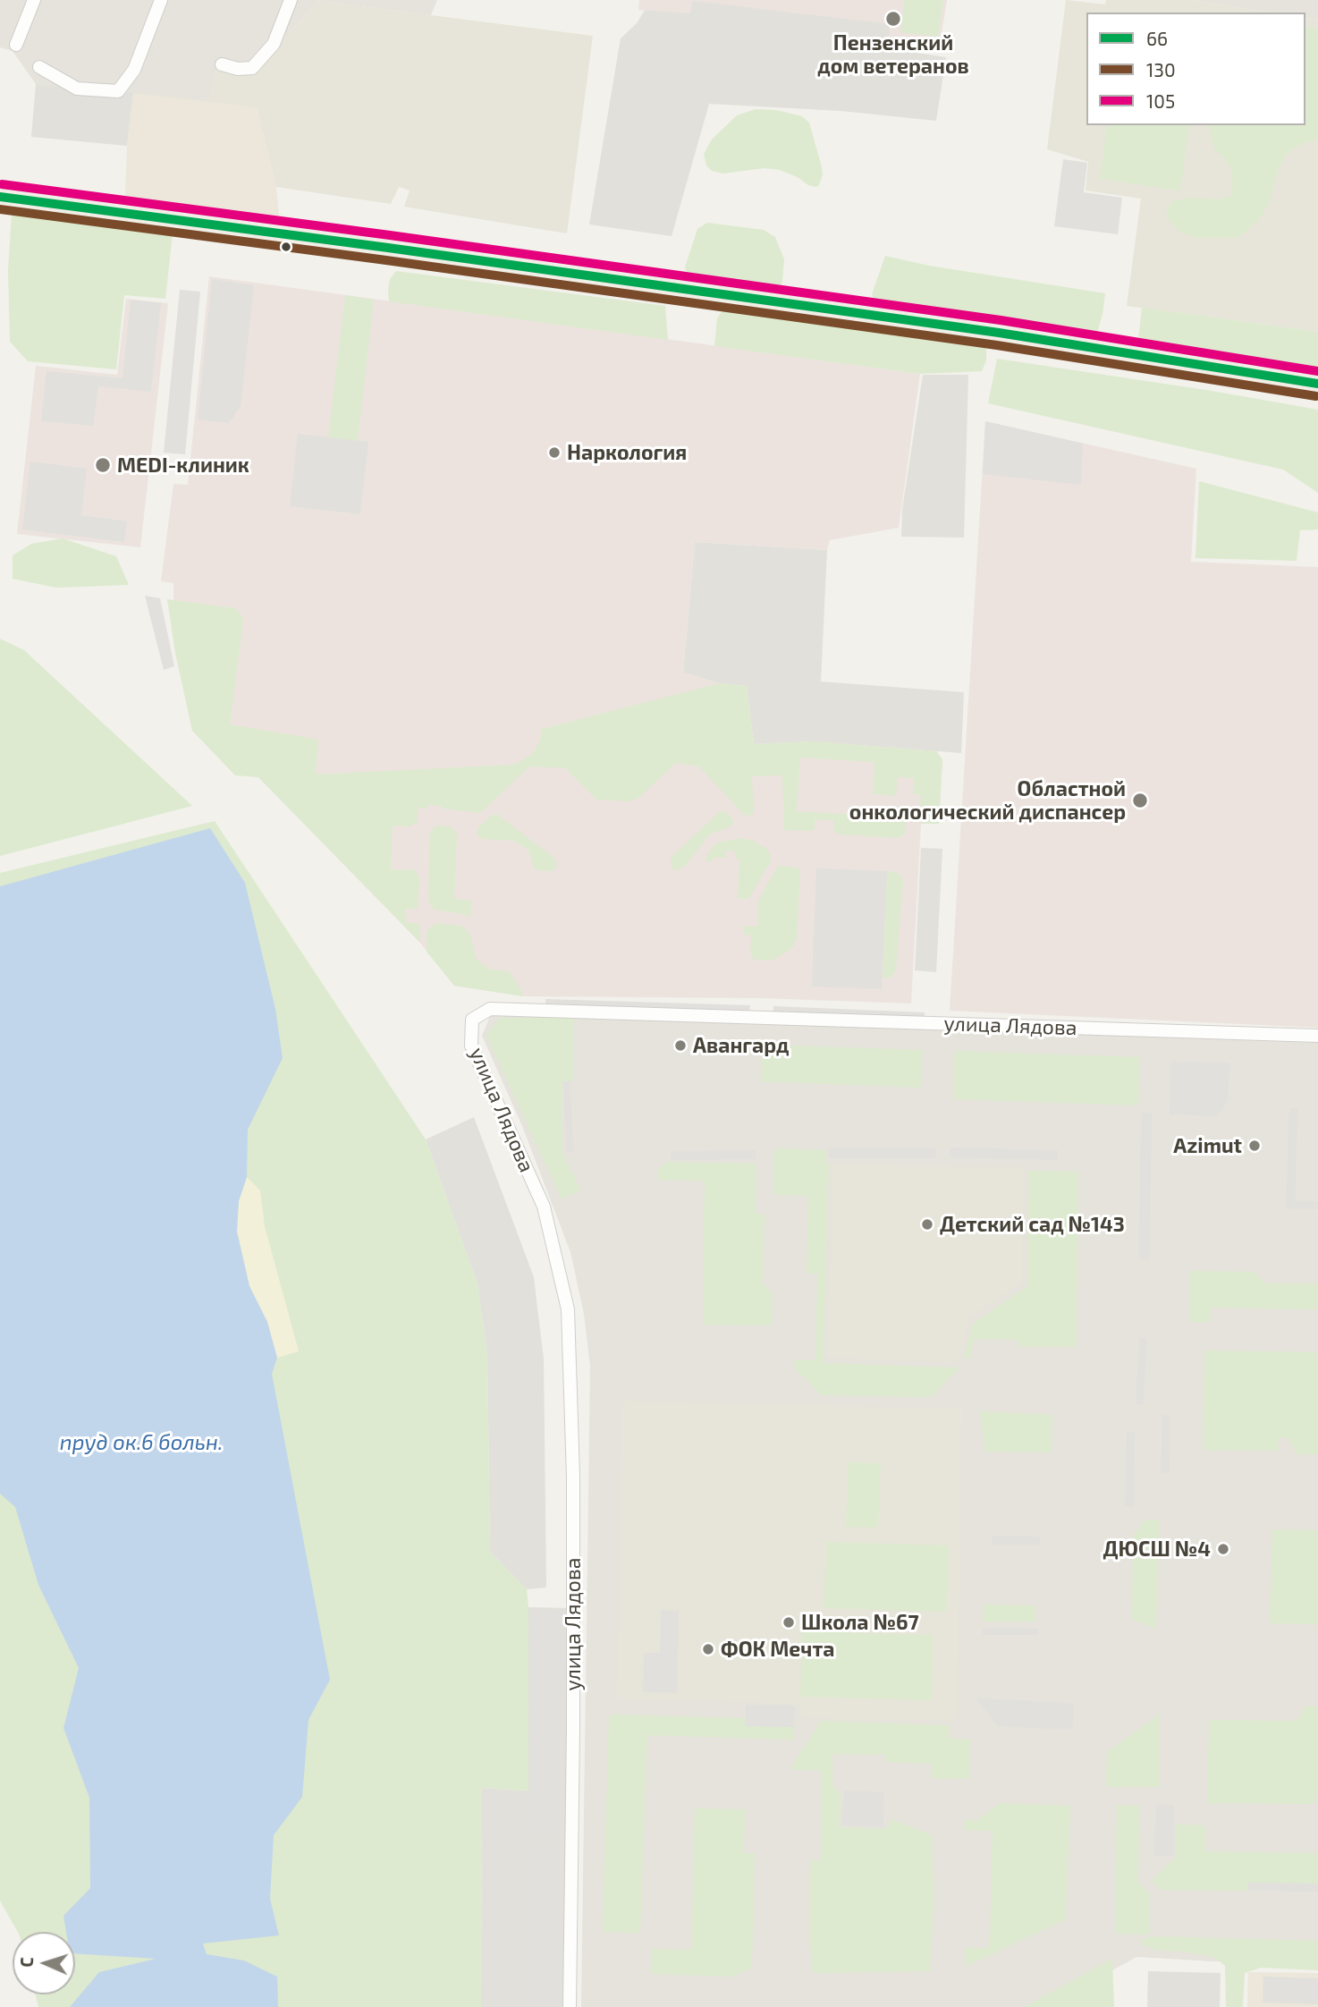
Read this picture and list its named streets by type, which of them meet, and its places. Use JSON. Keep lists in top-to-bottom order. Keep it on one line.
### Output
{"streets":{"street":["улица Лядова"]},"water":["пруд ок.6 больн."],"places":["Пензенский дом ветеранов","Наркология","MEDI-клиник","Областной онкологический диспансер","Авангард","Azimut","Детский сад №143","ДЮСШ №4","Школа №67","ФОК Мечта"],"lines":["transit line 105","transit line 66","transit line 130"],"legend":["66","130","105"],"north":"left"}
